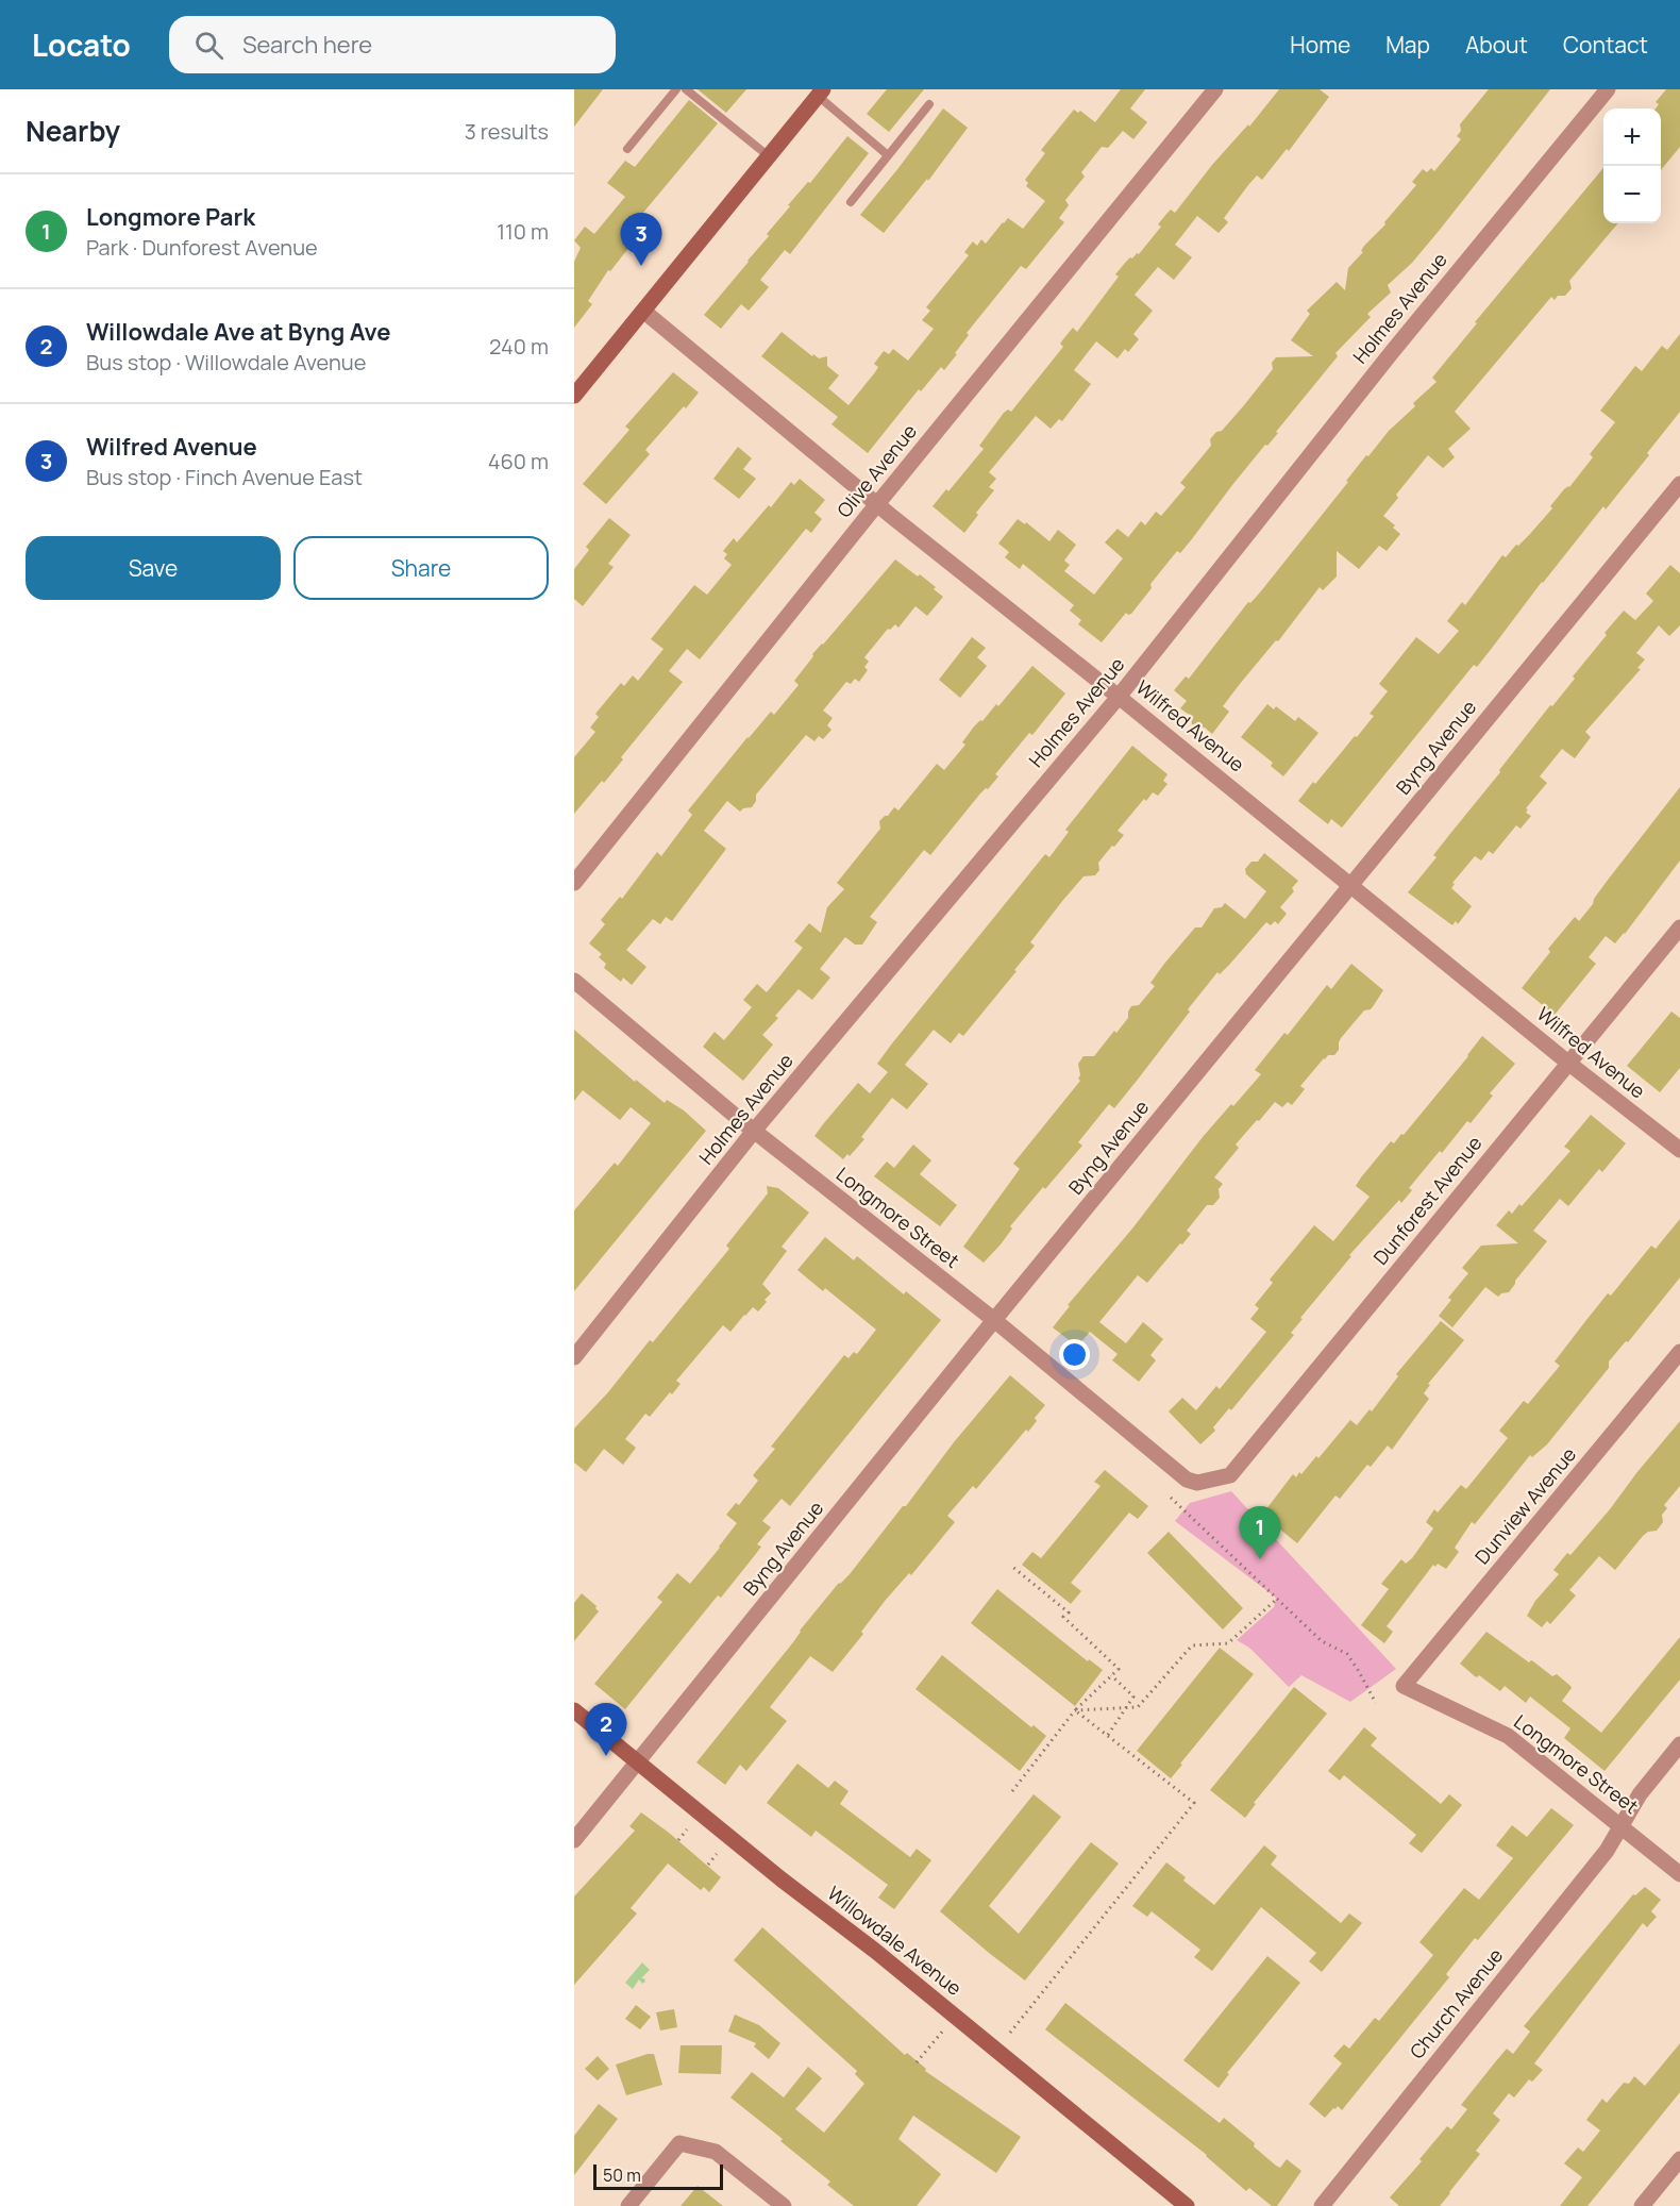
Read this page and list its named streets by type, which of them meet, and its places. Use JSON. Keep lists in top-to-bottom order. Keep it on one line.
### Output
{"streets":{"street":["Holmes Avenue","Olive Avenue","Wilfred Avenue","Byng Avenue","Dunforest Avenue","Longmore Street","Dunview Avenue","Willowdale Avenue","Church Avenue"]},"crossings":[["Holmes Avenue","Wilfred Avenue"],["Holmes Avenue","Longmore Street"],["Olive Avenue","Wilfred Avenue"],["Wilfred Avenue","Byng Avenue"],["Wilfred Avenue","Dunforest Avenue"],["Byng Avenue","Longmore Street"],["Byng Avenue","Willowdale Avenue"],["Dunforest Avenue","Longmore Street"],["Longmore Street","Dunview Avenue"],["Longmore Street","Church Avenue"]],"scale_bar":"50 m","page":{"header":"Locato","search":"Search here","nav":["Home","Map","About","Contact"],"heading":["Nearby","3 results"],"map_buttons":["+","−"],"list":[{"mark":"1","name":"Longmore Park","note":"Park · Dunforest Avenue","value":"110 m"},{"mark":"2","name":"Willowdale Ave at Byng Ave","note":"Bus stop · Willowdale Avenue","value":"240 m"},{"mark":"3","name":"Wilfred Avenue","note":"Bus stop · Finch Avenue East","value":"460 m"}],"pins":["3","1","2"],"buttons":["Save","Share"],"scale":"50 m"}}
